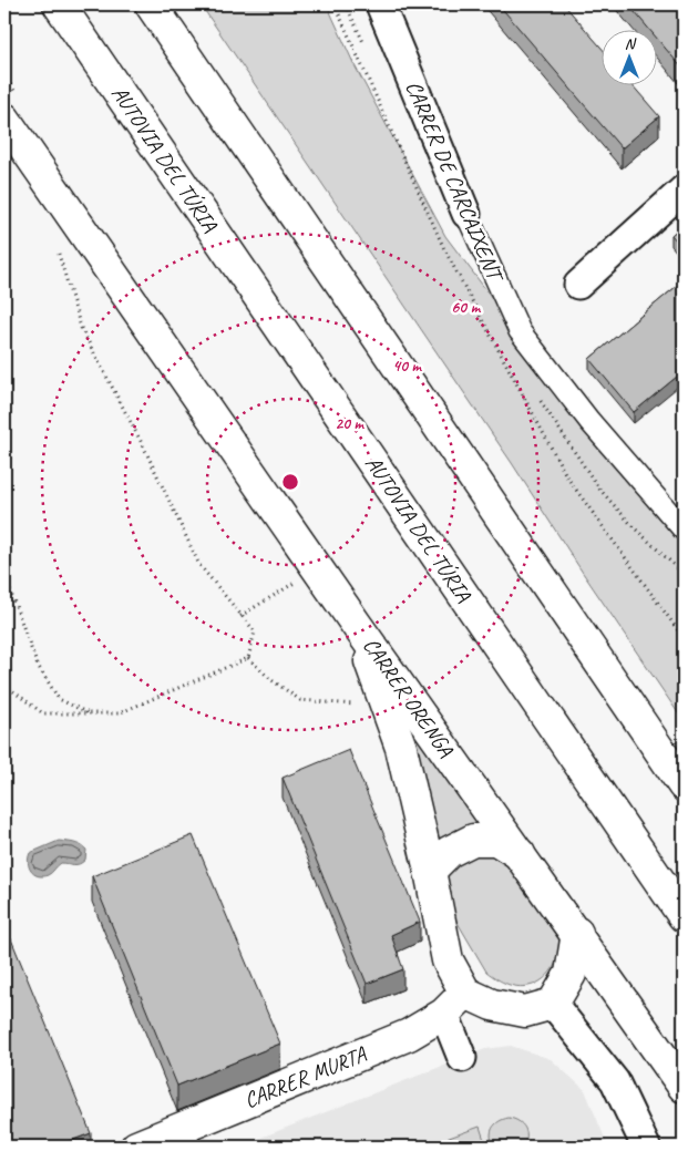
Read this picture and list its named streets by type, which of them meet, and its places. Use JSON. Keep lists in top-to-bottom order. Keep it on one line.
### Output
{"streets":{"main road":["AUTOVIA DEL TÚRIA","CARRER ORENGA","CARRER MURTA"],"street":["CARRER DE CARCAIXENT"]},"crossings":[["CARRER ORENGA","CARRER MURTA"]],"north":"top","rings":["60 m","40 m","20 m"]}
